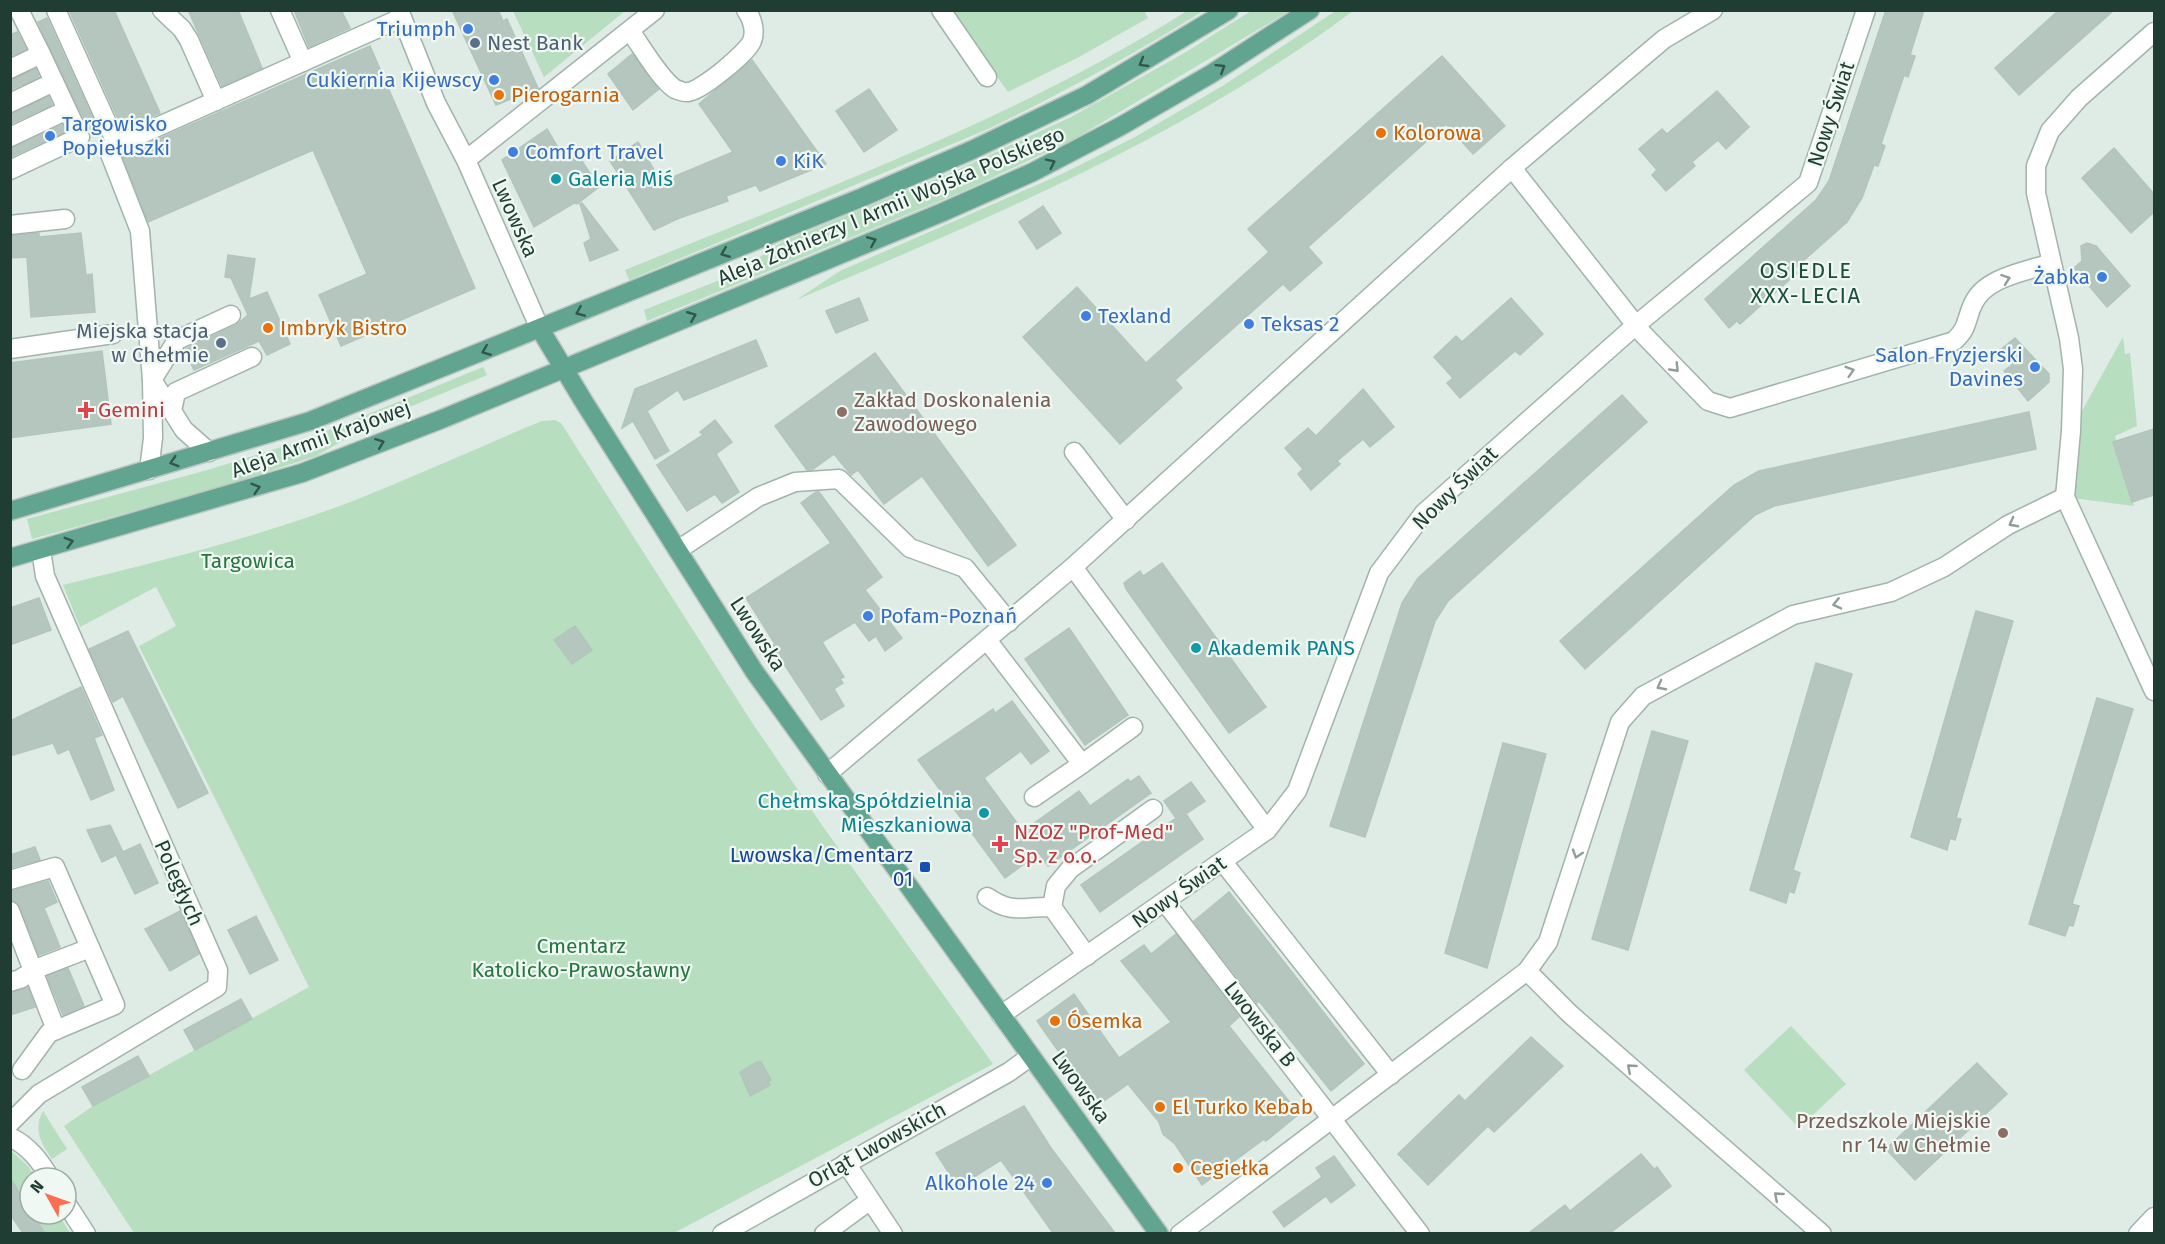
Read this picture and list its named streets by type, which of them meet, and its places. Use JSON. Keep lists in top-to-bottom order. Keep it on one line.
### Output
{"streets":{"main road":["Aleja Żołnierzy I Armii Wojska Polskiego","Lwowska","Aleja Armii Krajowej"],"street":["Nowy Świat","Poległych","Lwowska B","Orląt Lwowskich"]},"crossings":[["Nowy Świat","Lwowska"],["Nowy Świat","Lwowska B"],["Aleja Żołnierzy I Armii Wojska Polskiego","Aleja Armii Krajowej"],["Lwowska","Aleja Armii Krajowej"],["Lwowska","Orląt Lwowskich"],["Aleja Armii Krajowej","Poległych"]],"districts":["OSIEDLE XXX-LECIA"],"parks":["Targowica","Cmentarz Katolicko-Prawosławny"],"places":{"other":["Triumph","Nest Bank","Cukiernia Kijewscy","Pierogarnia","Kolorowa","Targowisko Popiełuszki","Comfort Travel","KiK","Galeria Miś","Żabka","Texland","Teksas 2","Imbryk Bistro","Miejska stacja w Chełmie","Salon Fryzjerski Davines","Zakład Doskonalenia Zawodowego","Pofam-Poznań","Akademik PANS","Chełmska Spółdzielnia Mieszkaniowa","Ósemka","El Turko Kebab","Przedszkole Miejskie nr 14 w Chełmie","Cegiełka","Alkohole 24"],"health":["Gemini","NZOZ \"Prof-Med\" Sp. z o.o."],"transit":["Lwowska/Cmentarz 01"]},"north":"top left"}
